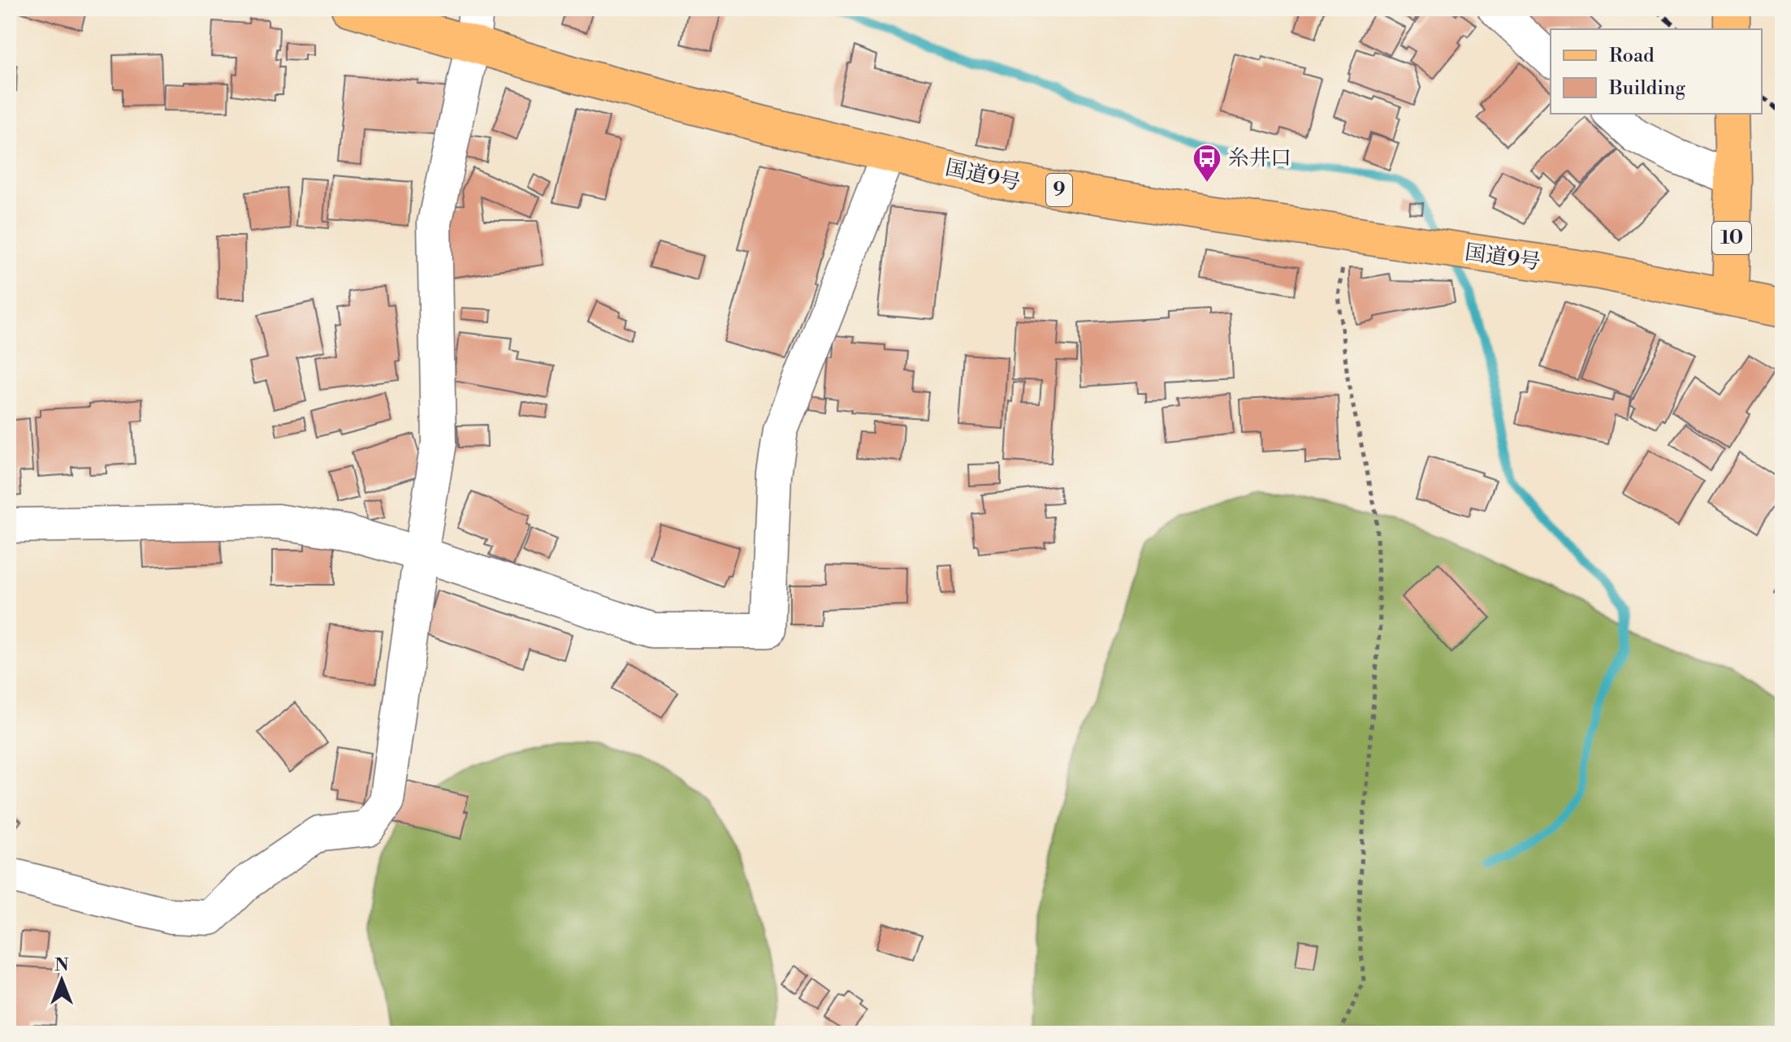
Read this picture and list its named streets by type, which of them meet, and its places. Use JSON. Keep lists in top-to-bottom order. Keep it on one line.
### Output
{"streets":{"main road":["国道9号","9","10"]},"crossings":[["国道9号","10"]],"places":{"bus stop":["糸井口"]},"legend":["Road","Building"],"north":"top"}
